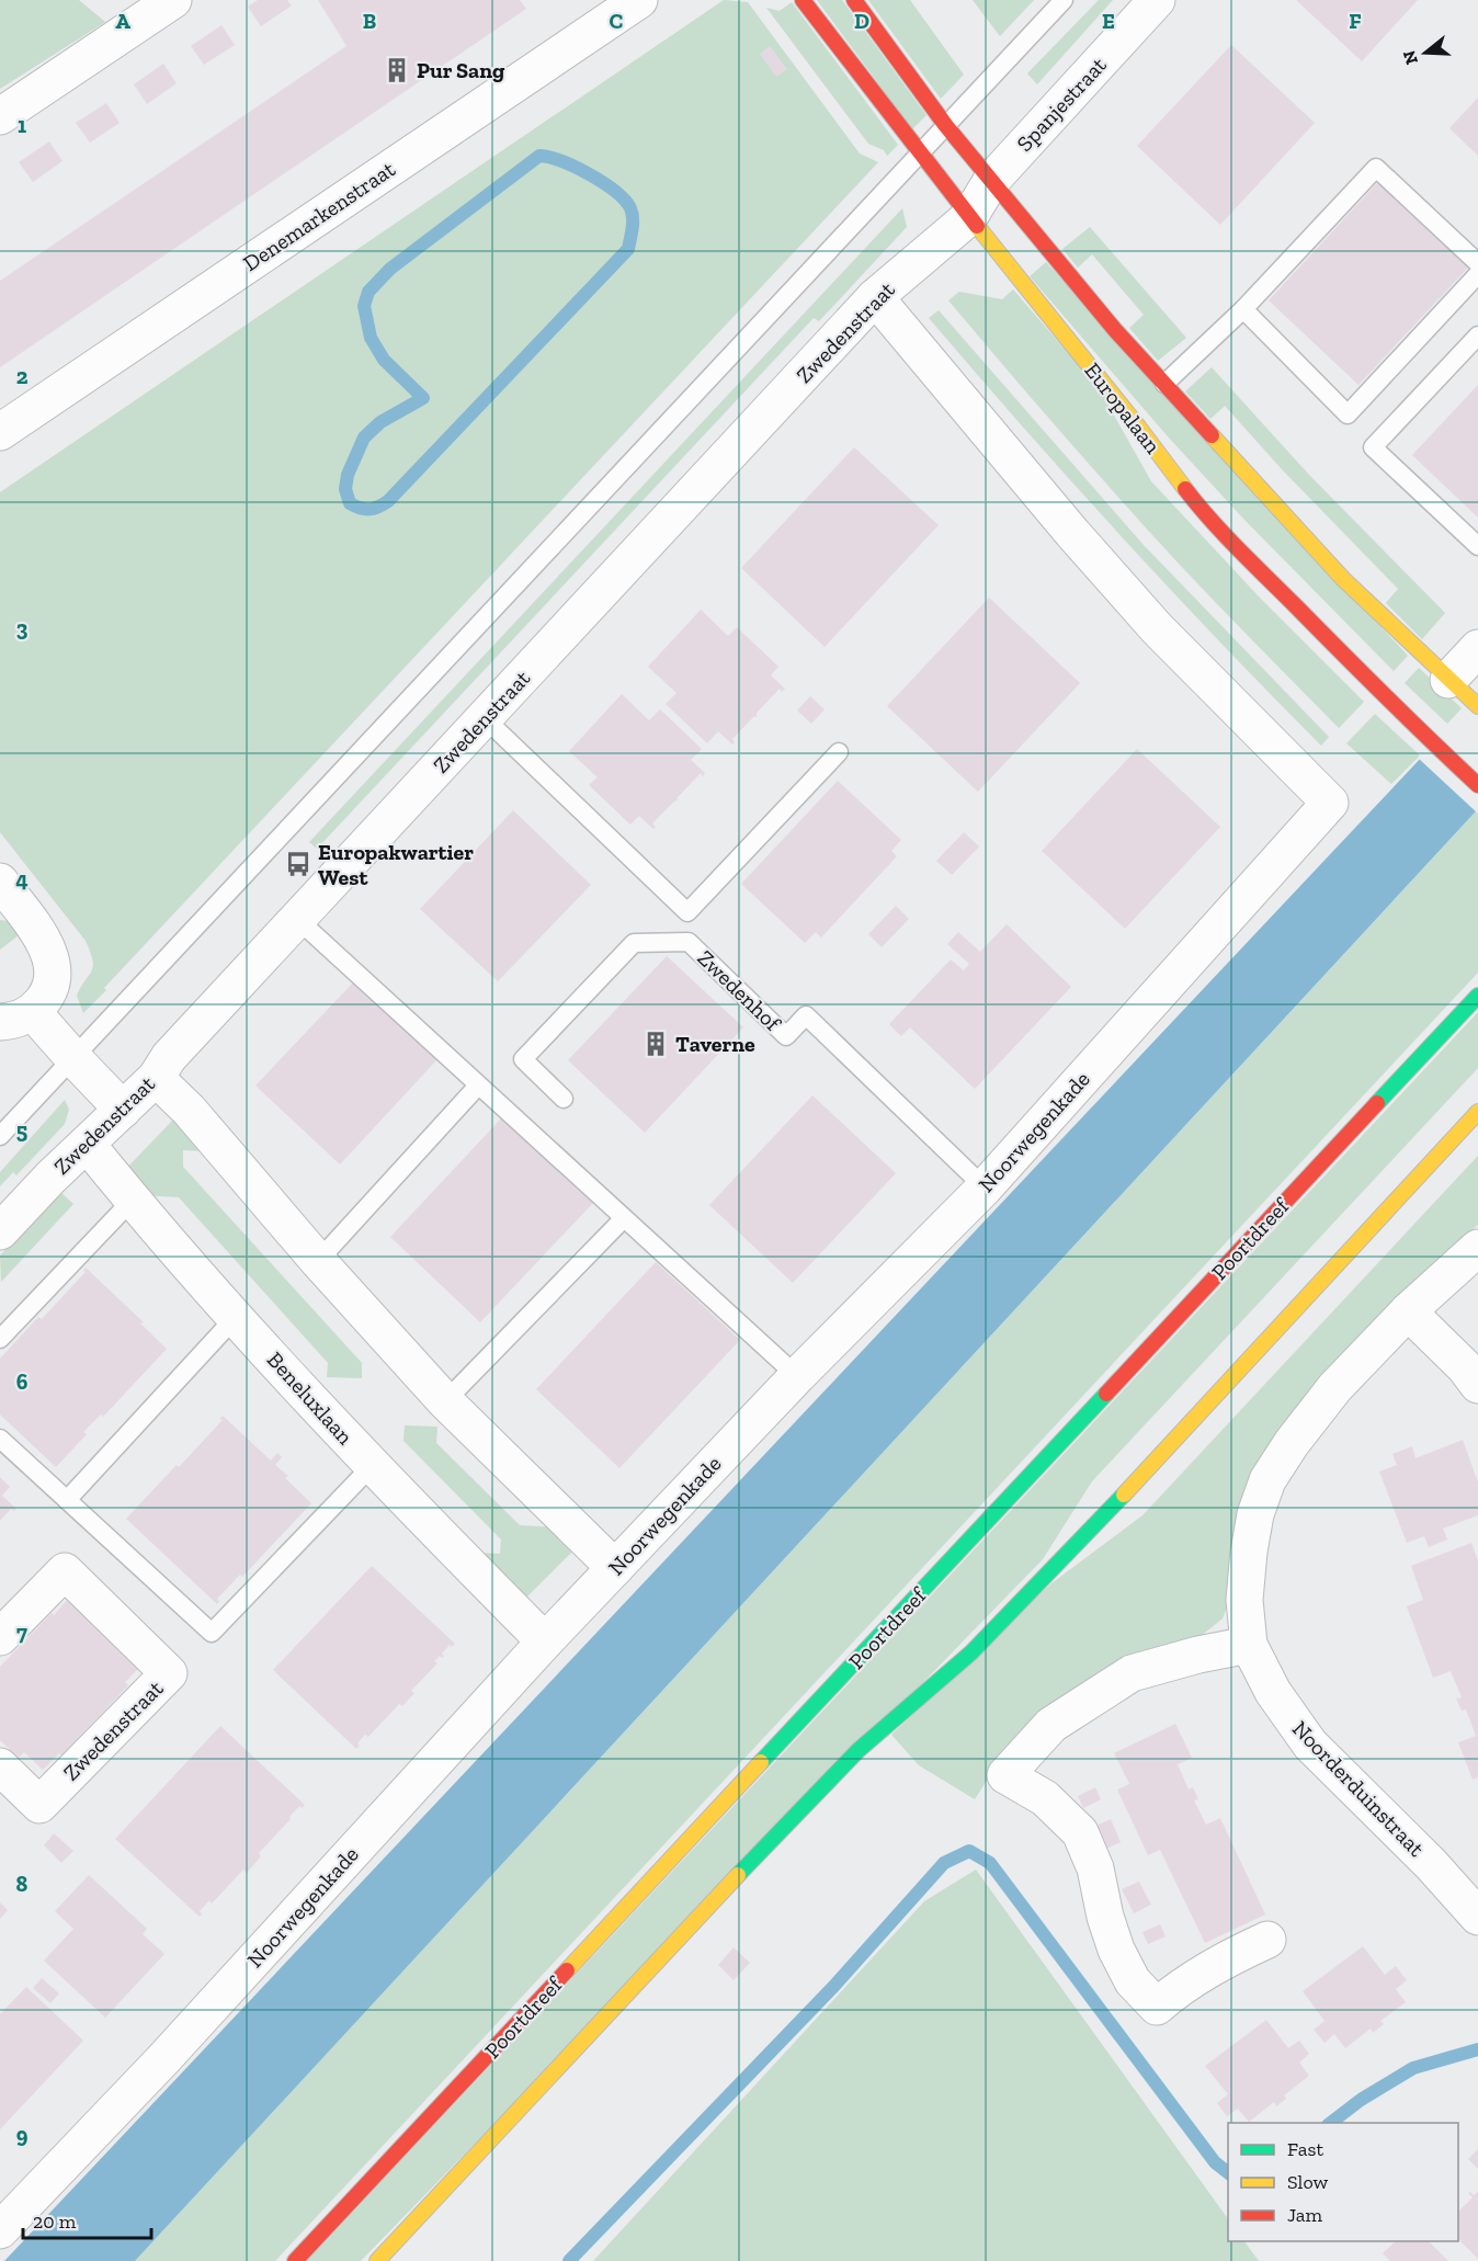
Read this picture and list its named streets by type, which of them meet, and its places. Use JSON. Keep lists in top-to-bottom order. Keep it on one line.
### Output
{"streets":{"main road":["Europalaan","Poortdreef"],"street":["Spanjestraat","Denemarkenstraat","Zwedenstraat","Noorwegenkade","Beneluxlaan","Noorderduinstraat"],"lane":["Zwedenhof"]},"crossings":[["Spanjestraat","Zwedenstraat"],["Spanjestraat","Europalaan"],["Zwedenstraat","Europalaan"],["Zwedenstraat","Noorwegenkade"],["Zwedenstraat","Beneluxlaan"],["Zwedenhof","Noorwegenkade"],["Noorwegenkade","Beneluxlaan"]],"places":{"building":["Pur Sang","Taverne"],"bus stop":["Europakwartier West"]},"legend":["Fast","Slow","Jam"],"scale_bar":"20 m","north":"left","grid":{"columns":["A","B","C","D","E","F"],"rows":["1","2","3","4","5","6","7","8","9"]}}
